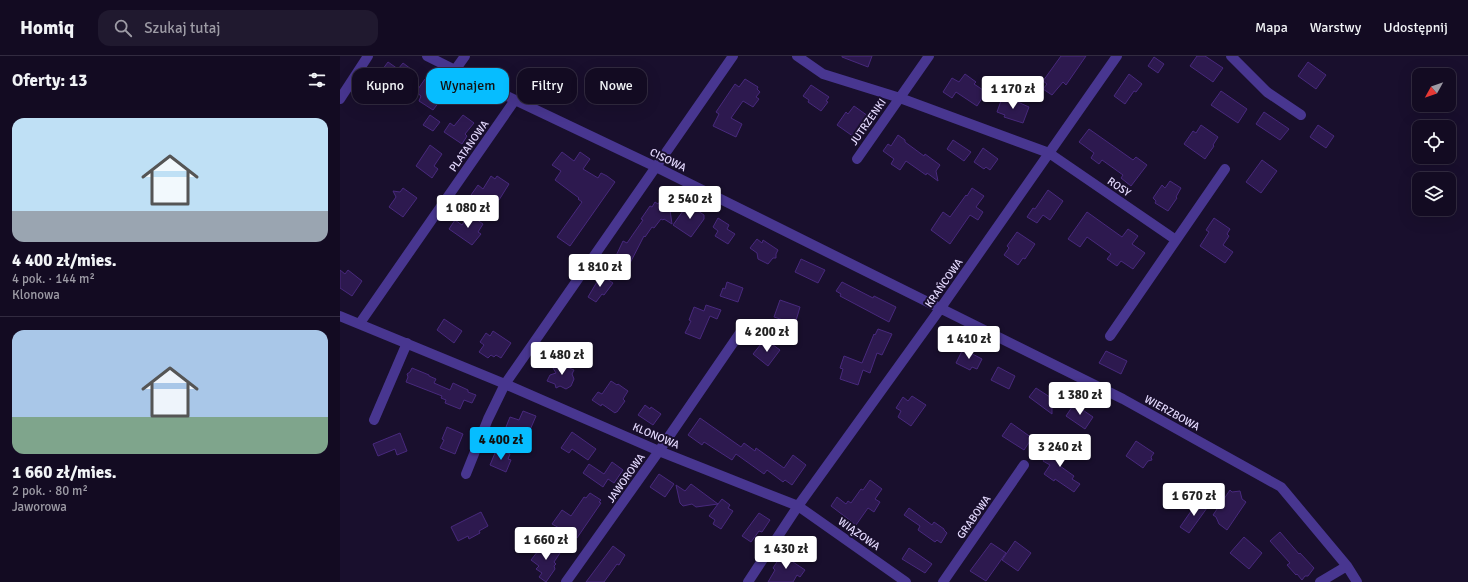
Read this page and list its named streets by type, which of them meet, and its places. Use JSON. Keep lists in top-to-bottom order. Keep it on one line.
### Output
{"streets":{"street":["JUTRZENKI","PLATANOWA","CISOWA","ROSY","KRAŃCOWA","WIERZBOWA","KLONOWA","JAWOROWA","GRABOWA","WIĄZOWA"]},"crossings":[["JUTRZENKI","ROSY"],["JUTRZENKI","KRAŃCOWA"],["PLATANOWA","CISOWA"],["PLATANOWA","KLONOWA"],["CISOWA","KRAŃCOWA"],["CISOWA","WIERZBOWA"],["ROSY","KRAŃCOWA"],["KRAŃCOWA","WIERZBOWA"],["KRAŃCOWA","KLONOWA"],["KRAŃCOWA","WIĄZOWA"],["KLONOWA","JAWOROWA"],["KLONOWA","WIĄZOWA"]],"north":"bottom left","page":{"header":"Homiq","search":"Szukaj tutaj","nav":["Mapa","Warstwy","Udostępnij"],"heading":"Oferty: 13","chip":["Kupno","Wynajem","Filtry","Nowe"],"price":["1 170 zł","2 540 zł","1 080 zł","1 810 zł","4 200 zł","1 410 zł","1 480 zł","1 380 zł","4 400 zł","3 240 zł","1 670 zł","1 660 zł","1 430 zł"],"list":[{"name":"4 400 zł/mies.","note":"4 pok. · 144 m² · Klonowa"},{"name":"1 660 zł/mies.","note":"2 pok. · 80 m² · Jaworowa"}]}}
